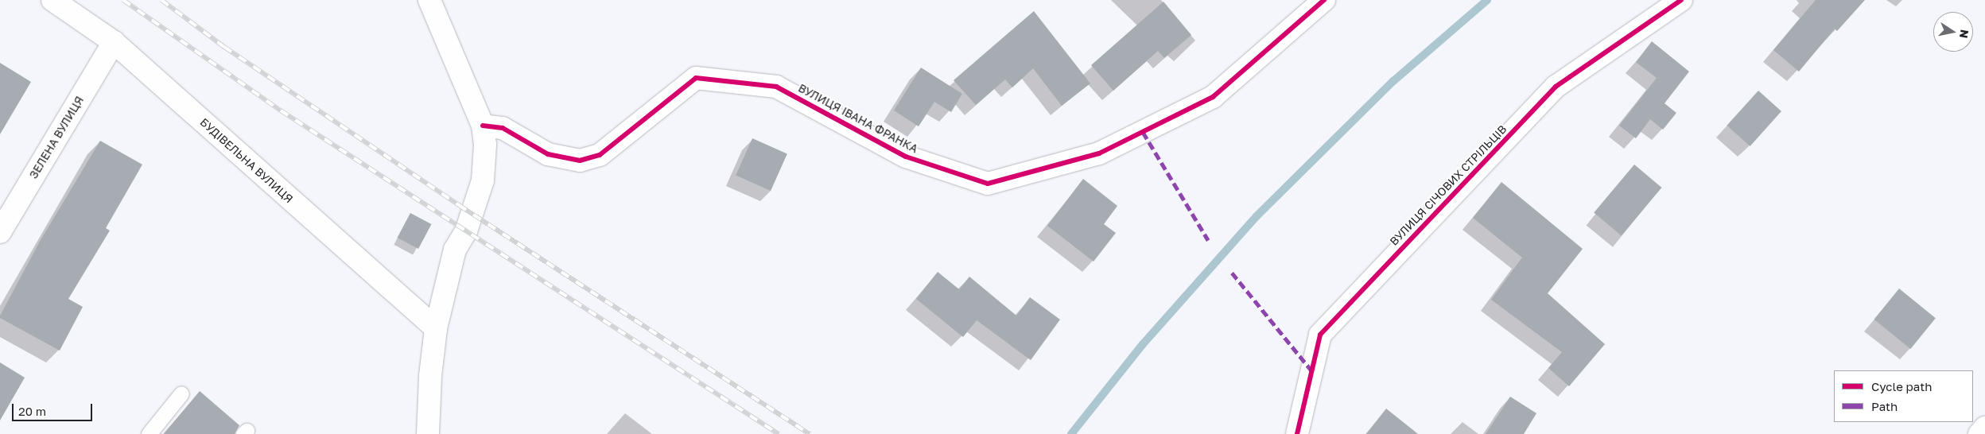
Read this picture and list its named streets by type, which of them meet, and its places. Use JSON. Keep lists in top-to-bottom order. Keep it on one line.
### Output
{"streets":{"street":["ВУЛИЦЯ ІВАНА ФРАНКА","ЗЕЛЕНА ВУЛИЦЯ","БУДІВЕЛЬНА ВУЛИЦЯ","ВУЛИЦЯ СІЧОВИХ СТРІЛЬЦІВ"]},"crossings":[["ЗЕЛЕНА ВУЛИЦЯ","БУДІВЕЛЬНА ВУЛИЦЯ"]],"legend":["Cycle path","Path"],"scale_bar":"20 m","north":"right"}
